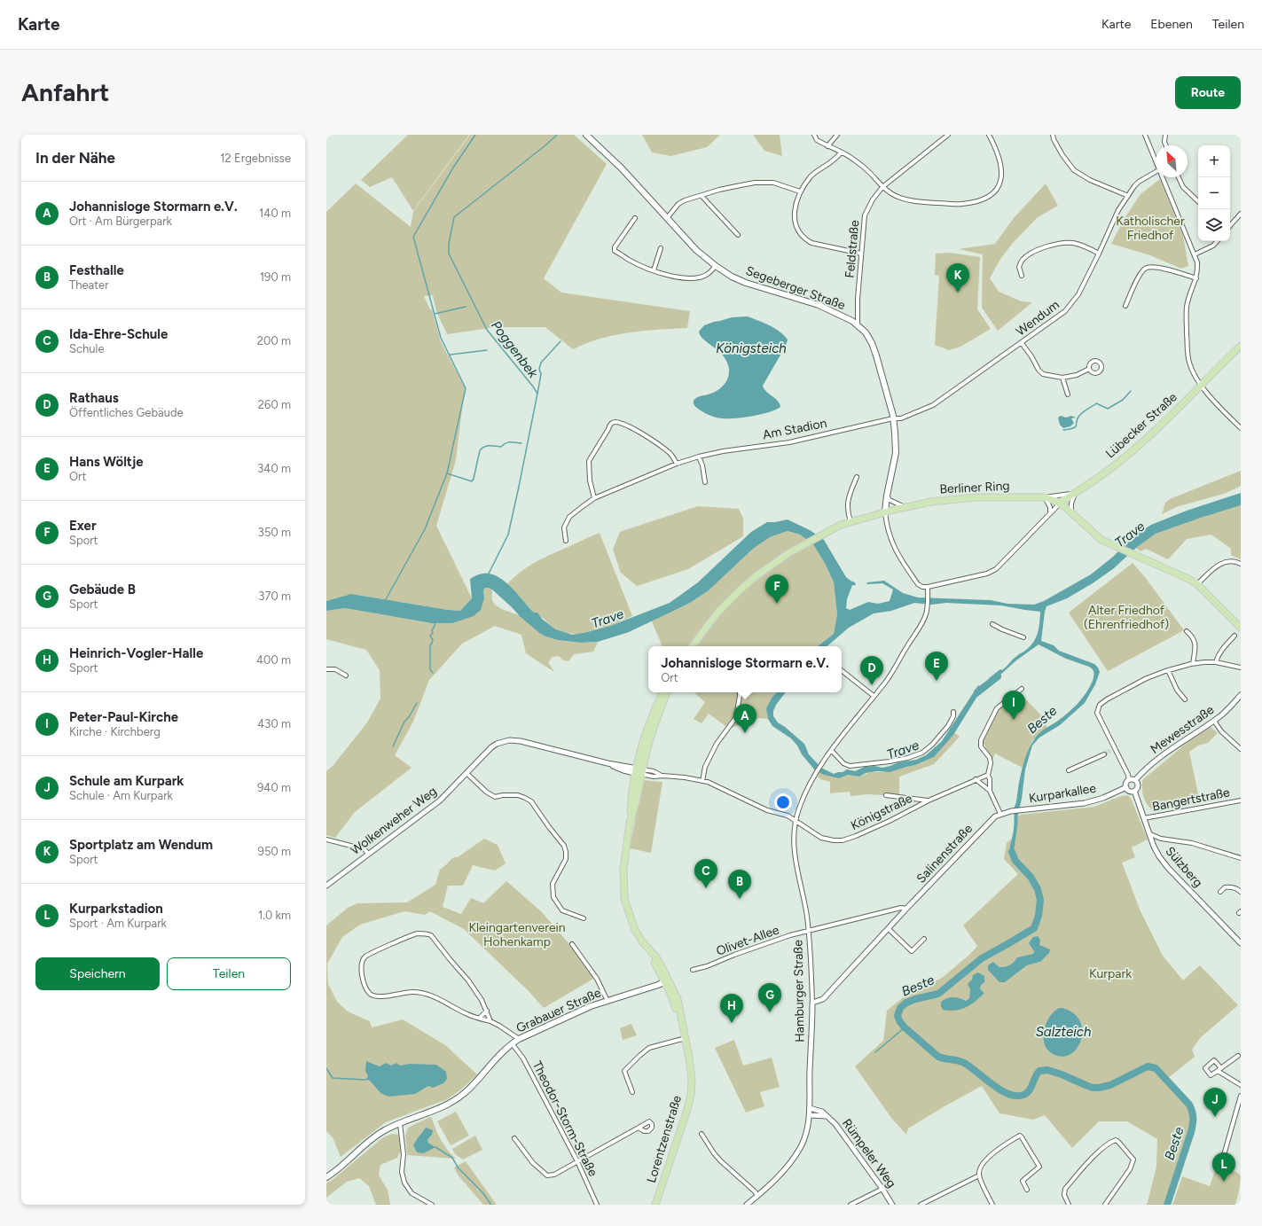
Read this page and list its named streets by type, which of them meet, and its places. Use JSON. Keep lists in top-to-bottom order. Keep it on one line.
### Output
{"streets":{"main road":["Segeberger Straße","Lübecker Straße","Berliner Ring","Grabauer Straße","Lorentzenstraße"],"street":["Feldstraße","Wendum","Am Stadion","Mewesstraße","Kurparkallee","Bangertstraße","Königstraße","Wolkenweher Weg","Salinenstraße","Sülzberg","Olivet-Allee","Hamburger Straße","Theodor-Storm-Straße","Rümpeler Weg"]},"crossings":[["Feldstraße","Segeberger Straße"],["Segeberger Straße","Wendum"],["Segeberger Straße","Am Stadion"],["Segeberger Straße","Berliner Ring"],["Wendum","Am Stadion"],["Lübecker Straße","Berliner Ring"],["Lübecker Straße","Hamburger Straße"],["Mewesstraße","Kurparkallee"],["Mewesstraße","Sülzberg"],["Kurparkallee","Salinenstraße"],["Kurparkallee","Sülzberg"],["Bangertstraße","Sülzberg"],["Königstraße","Wolkenweher Weg"],["Königstraße","Hamburger Straße"],["Königstraße","Lorentzenstraße"],["Wolkenweher Weg","Lorentzenstraße"],["Salinenstraße","Olivet-Allee"],["Salinenstraße","Hamburger Straße"],["Olivet-Allee","Hamburger Straße"],["Hamburger Straße","Rümpeler Weg"],["Grabauer Straße","Theodor-Storm-Straße"],["Grabauer Straße","Lorentzenstraße"]],"water":["Königsteich","Poggenbek","Trave","Beste","Salzteich"],"parks":["Katholischer Friedhof","Alter Friedhof (Ehrenfriedhof)","Kleingartenverein Hohenkamp","Kurpark"],"north":"top left","page":{"header":"Karte","nav":["Karte","Ebenen","Teilen"],"buttons":["Route",["Speichern","Teilen"]],"title":"Anfahrt","heading":["In der Nähe","12 Ergebnisse"],"map_buttons":["+","−"],"list":[{"mark":"A","name":"Johannisloge Stormarn e.V.","note":"Ort · Am Bürgerpark","value":"140 m"},{"mark":"B","name":"Festhalle","note":"Theater","value":"190 m"},{"mark":"C","name":"Ida-Ehre-Schule","note":"Schule","value":"200 m"},{"mark":"D","name":"Rathaus","note":"Öffentliches Gebäude","value":"260 m"},{"mark":"E","name":"Hans Wöltje","note":"Ort","value":"340 m"},{"mark":"F","name":"Exer","note":"Sport","value":"350 m"},{"mark":"G","name":"Gebäude B","note":"Sport","value":"370 m"},{"mark":"H","name":"Heinrich-Vogler-Halle","note":"Sport","value":"400 m"},{"mark":"I","name":"Peter-Paul-Kirche","note":"Kirche · Kirchberg","value":"430 m"},{"mark":"J","name":"Schule am Kurpark","note":"Schule · Am Kurpark","value":"940 m"},{"mark":"K","name":"Sportplatz am Wendum","note":"Sport","value":"950 m"},{"mark":"L","name":"Kurparkstadion","note":"Sport · Am Kurpark","value":"1.0 km"}],"pins":["K","F","E","D","I","A","C","B","G","H","J","L"],"popup":["Johannisloge Stormarn e.V.","Ort"]}}
